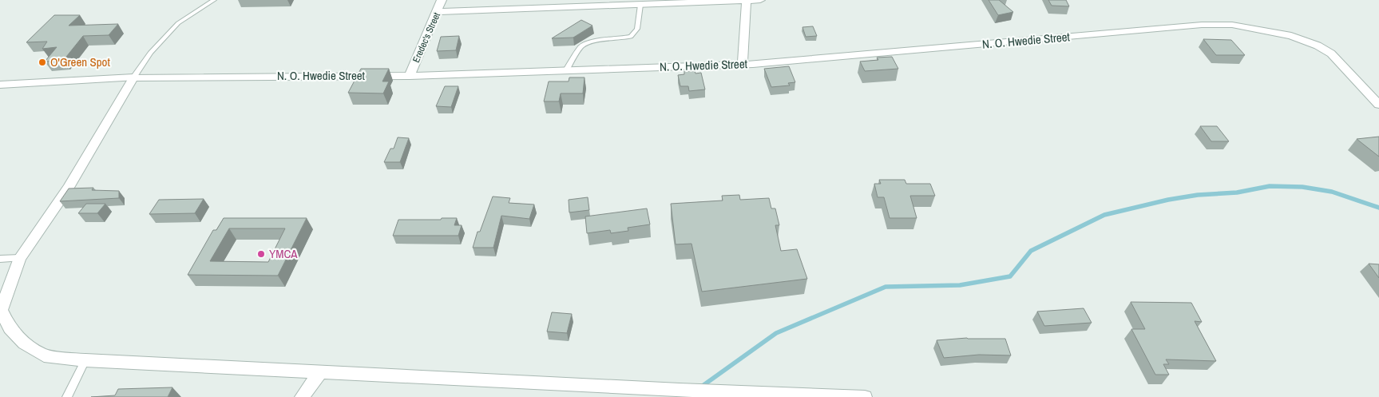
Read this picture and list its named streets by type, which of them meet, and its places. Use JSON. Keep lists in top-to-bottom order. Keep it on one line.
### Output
{"streets":{"street":["Eredec's Street","N. O. Hwedie Street"]},"crossings":[["Eredec's Street","N. O. Hwedie Street"]],"places":["O'Green Spot","YMCA"]}
